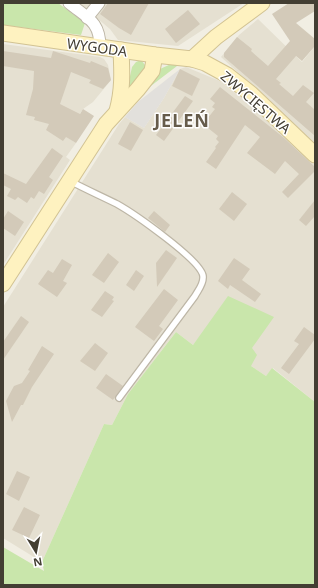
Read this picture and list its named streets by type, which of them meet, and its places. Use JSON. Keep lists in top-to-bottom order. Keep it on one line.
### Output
{"streets":{"street":["WYGODA","ZWYCIĘSTWA"]},"crossings":[["WYGODA","ZWYCIĘSTWA"]],"districts":["JELEŃ"],"north":"bottom"}
